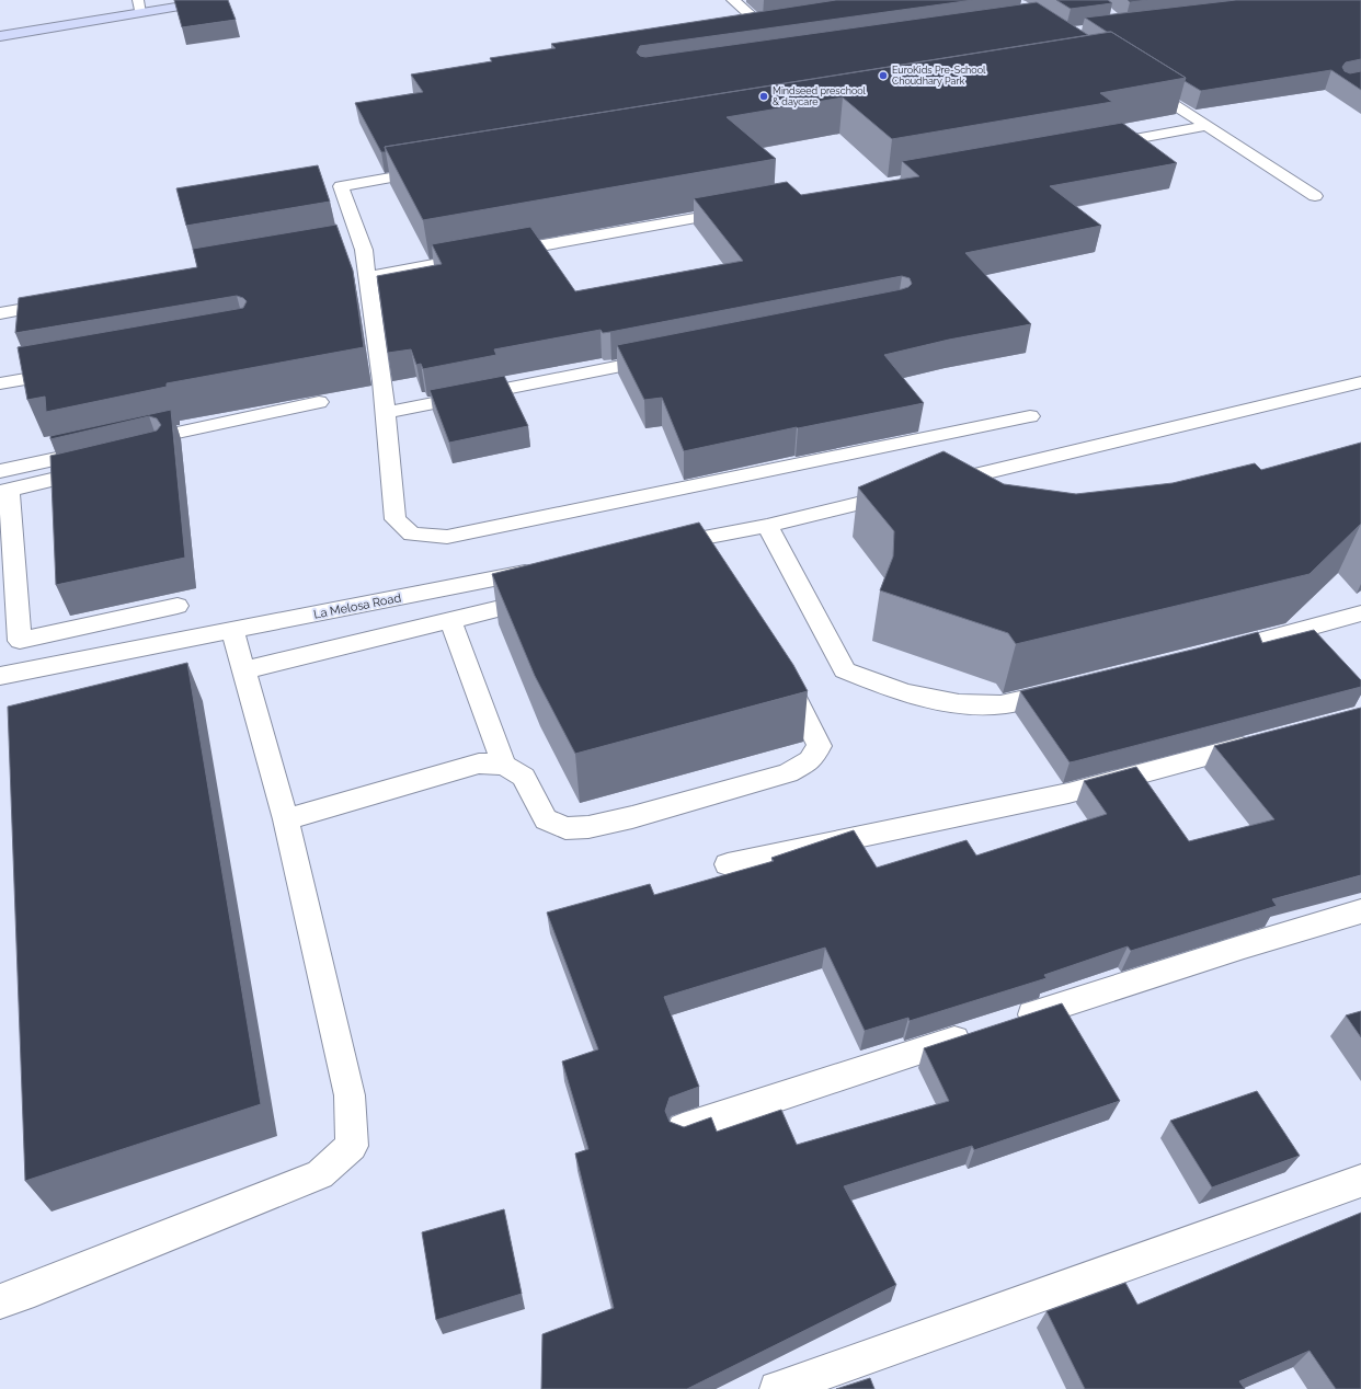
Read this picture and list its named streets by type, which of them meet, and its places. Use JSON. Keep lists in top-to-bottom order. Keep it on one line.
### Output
{"streets":{"street":["La Melosa Road"]},"places":["EuroKids Pre-School Choudhary Park","Mindseed preschool & daycare"]}
